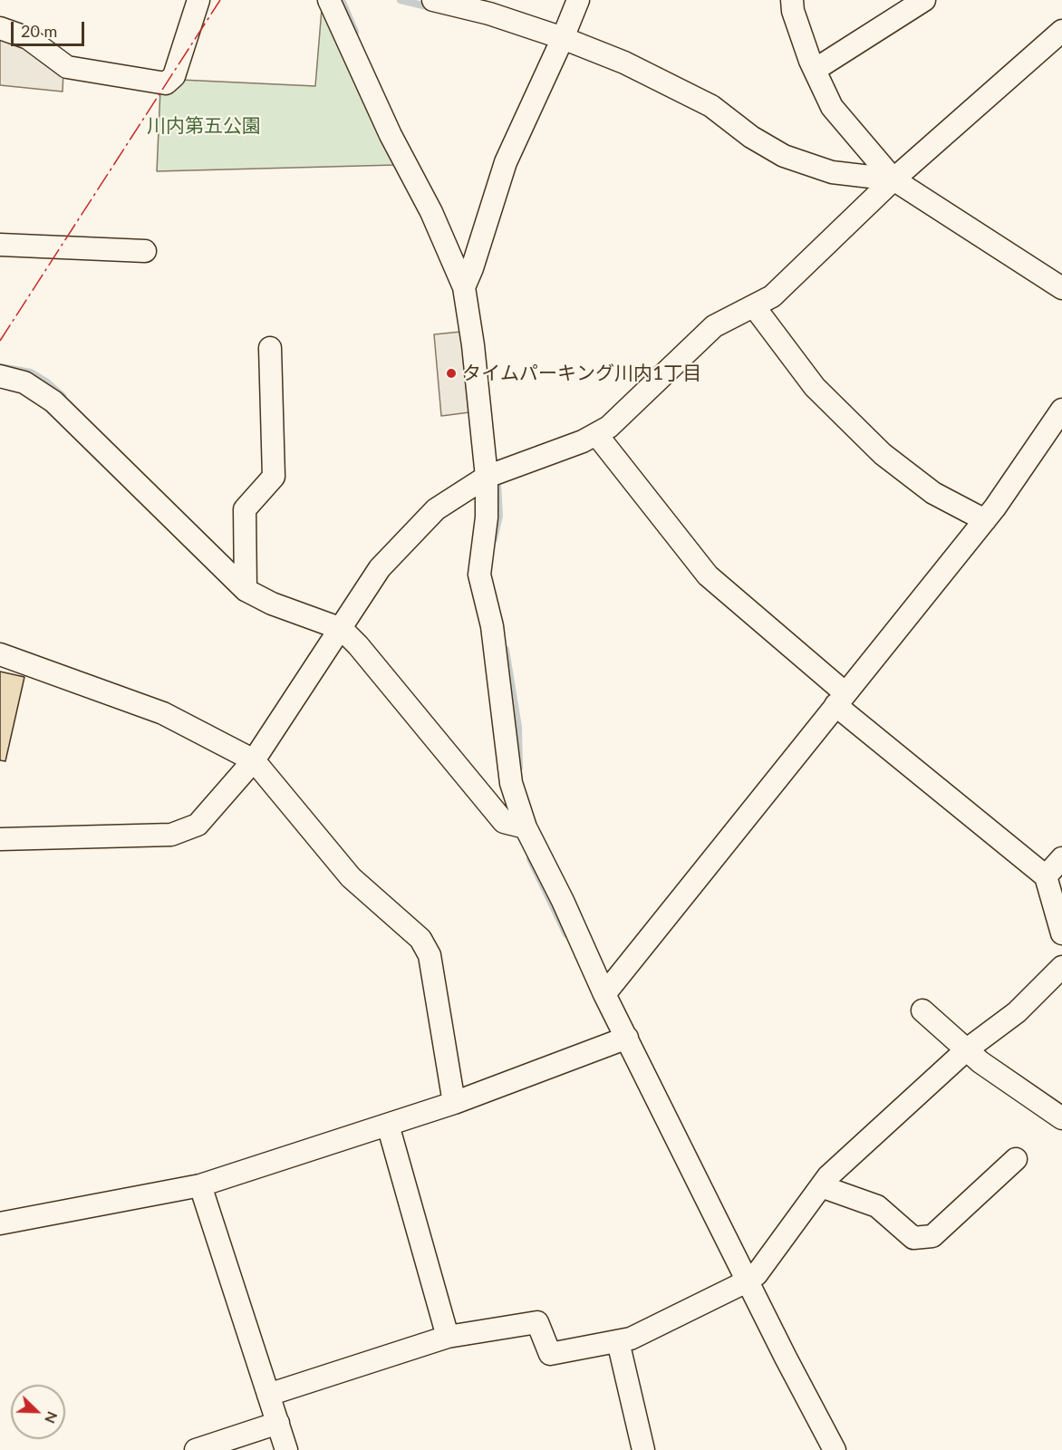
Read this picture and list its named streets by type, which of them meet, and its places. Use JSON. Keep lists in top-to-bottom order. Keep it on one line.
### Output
{"parks":["川内第五公園"],"places":["タイムパーキング川内1丁目"],"scale_bar":"20 m","north":"bottom right"}
